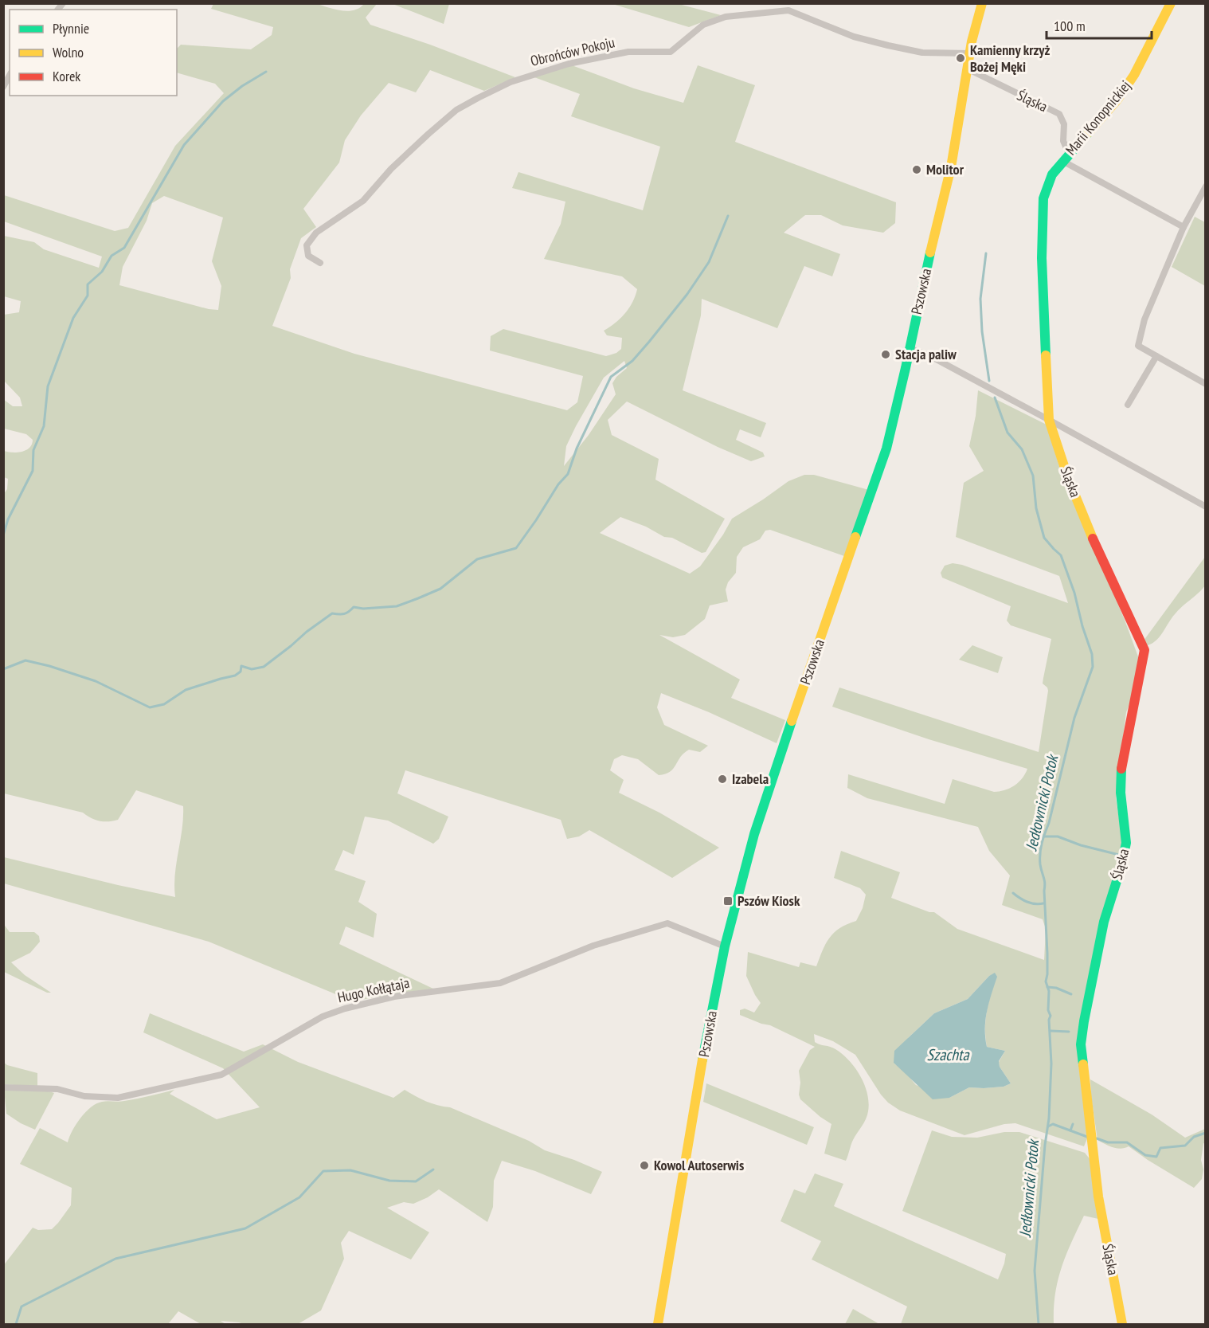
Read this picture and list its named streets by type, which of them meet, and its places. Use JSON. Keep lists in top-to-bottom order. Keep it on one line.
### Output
{"streets":{"street":["Obrońców Pokoju","Śląska","Marii Konopnickiej","Pszowska","Hugo Kołłątaja"]},"crossings":[["Obrońców Pokoju","Pszowska"],["Śląska","Marii Konopnickiej"],["Śląska","Pszowska"],["Pszowska","Hugo Kołłątaja"]],"water":["Jedłownicki Potok","Szachta"],"places":{"other":["Kamienny krzyż Bożej Męki","Molitor","Stacja paliw","Izabela","Kowol Autoserwis"],"transit":["Pszów Kiosk"]},"legend":["Płynnie","Wolno","Korek"],"scale_bar":"100 m"}
